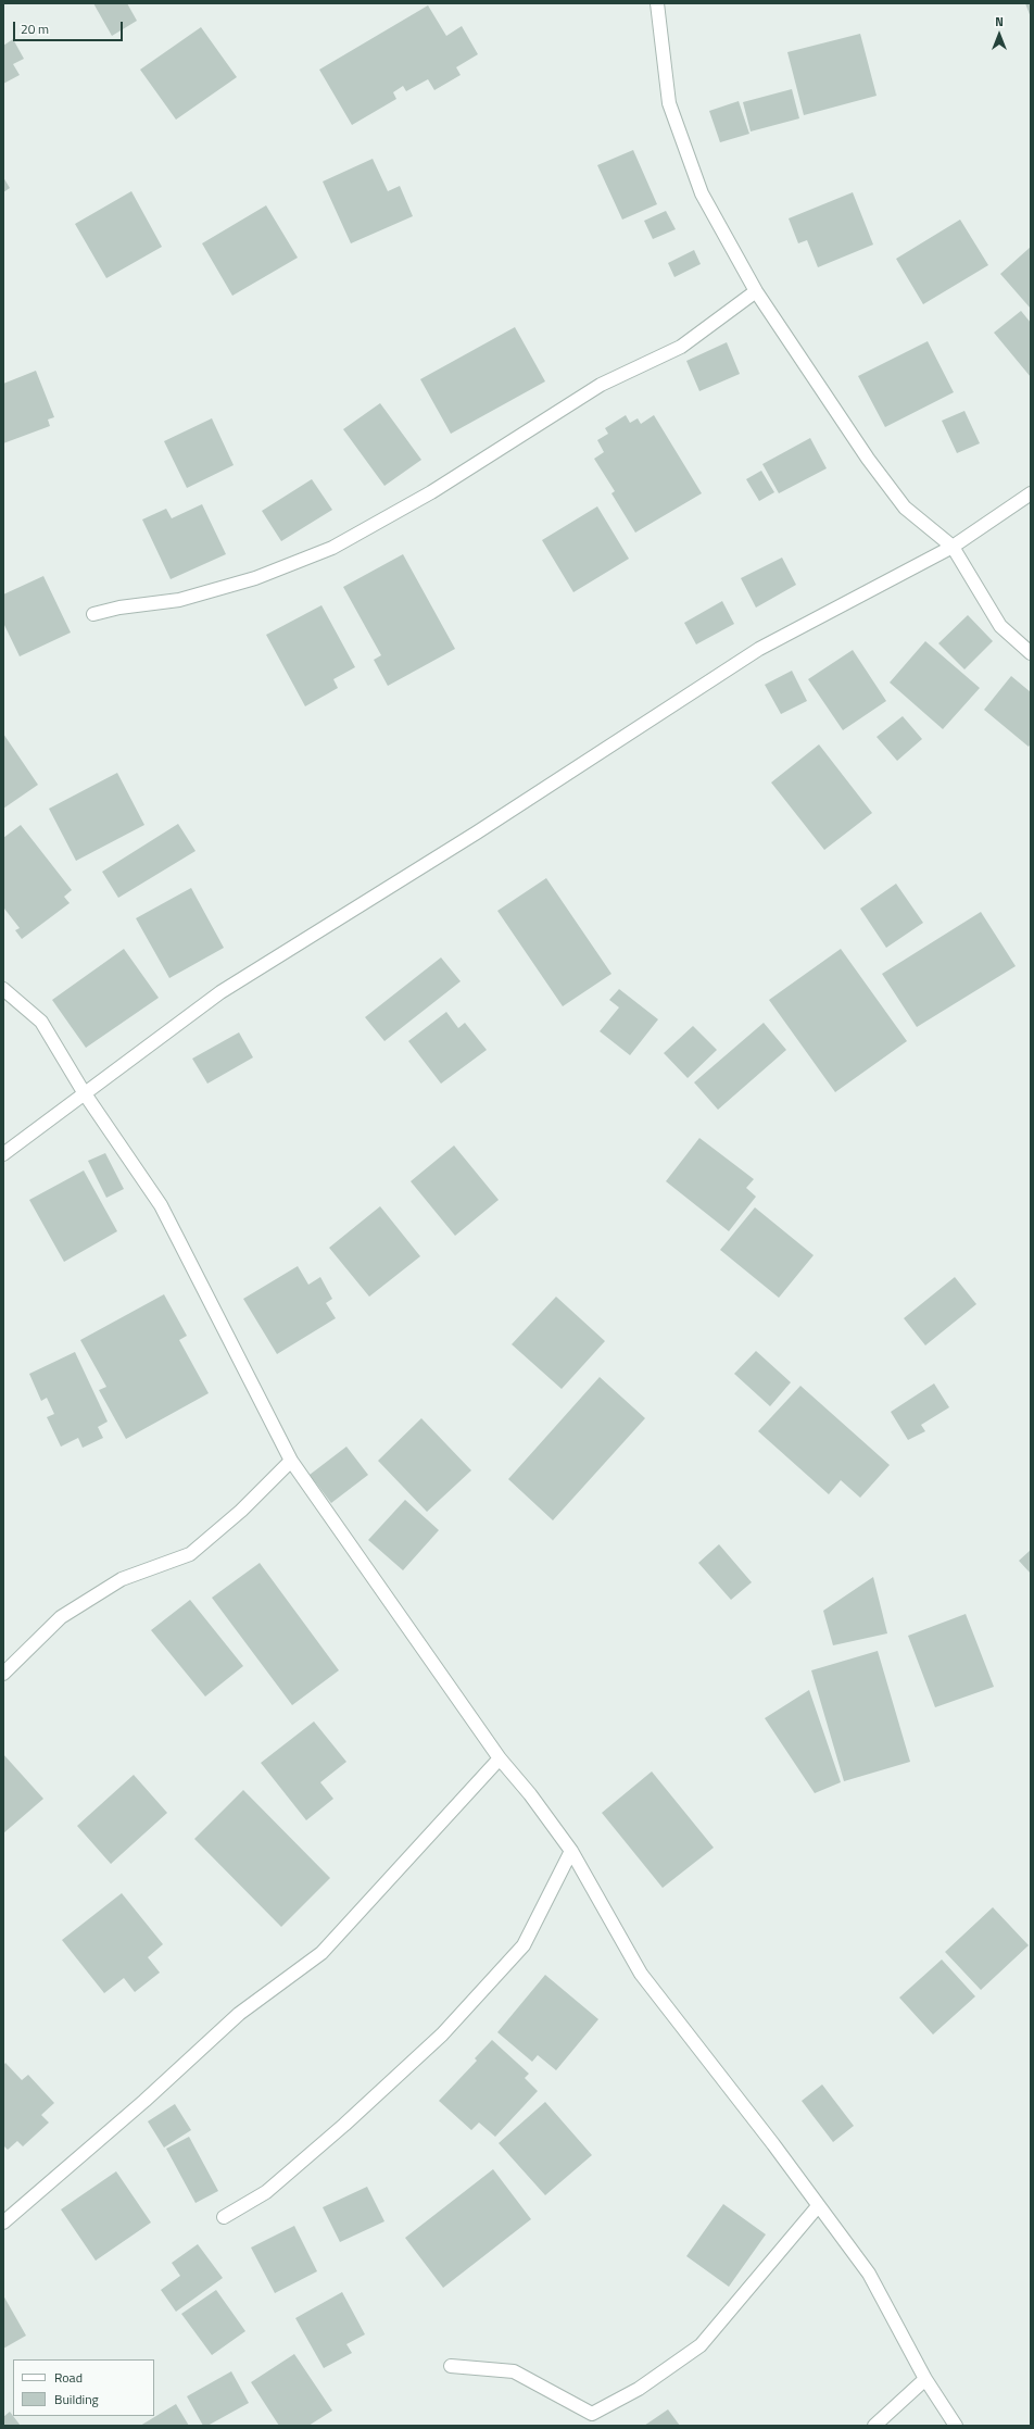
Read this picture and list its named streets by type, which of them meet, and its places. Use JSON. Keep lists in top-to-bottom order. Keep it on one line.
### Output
{"legend":["Road","Building"],"scale_bar":"20 m","north":"top"}
